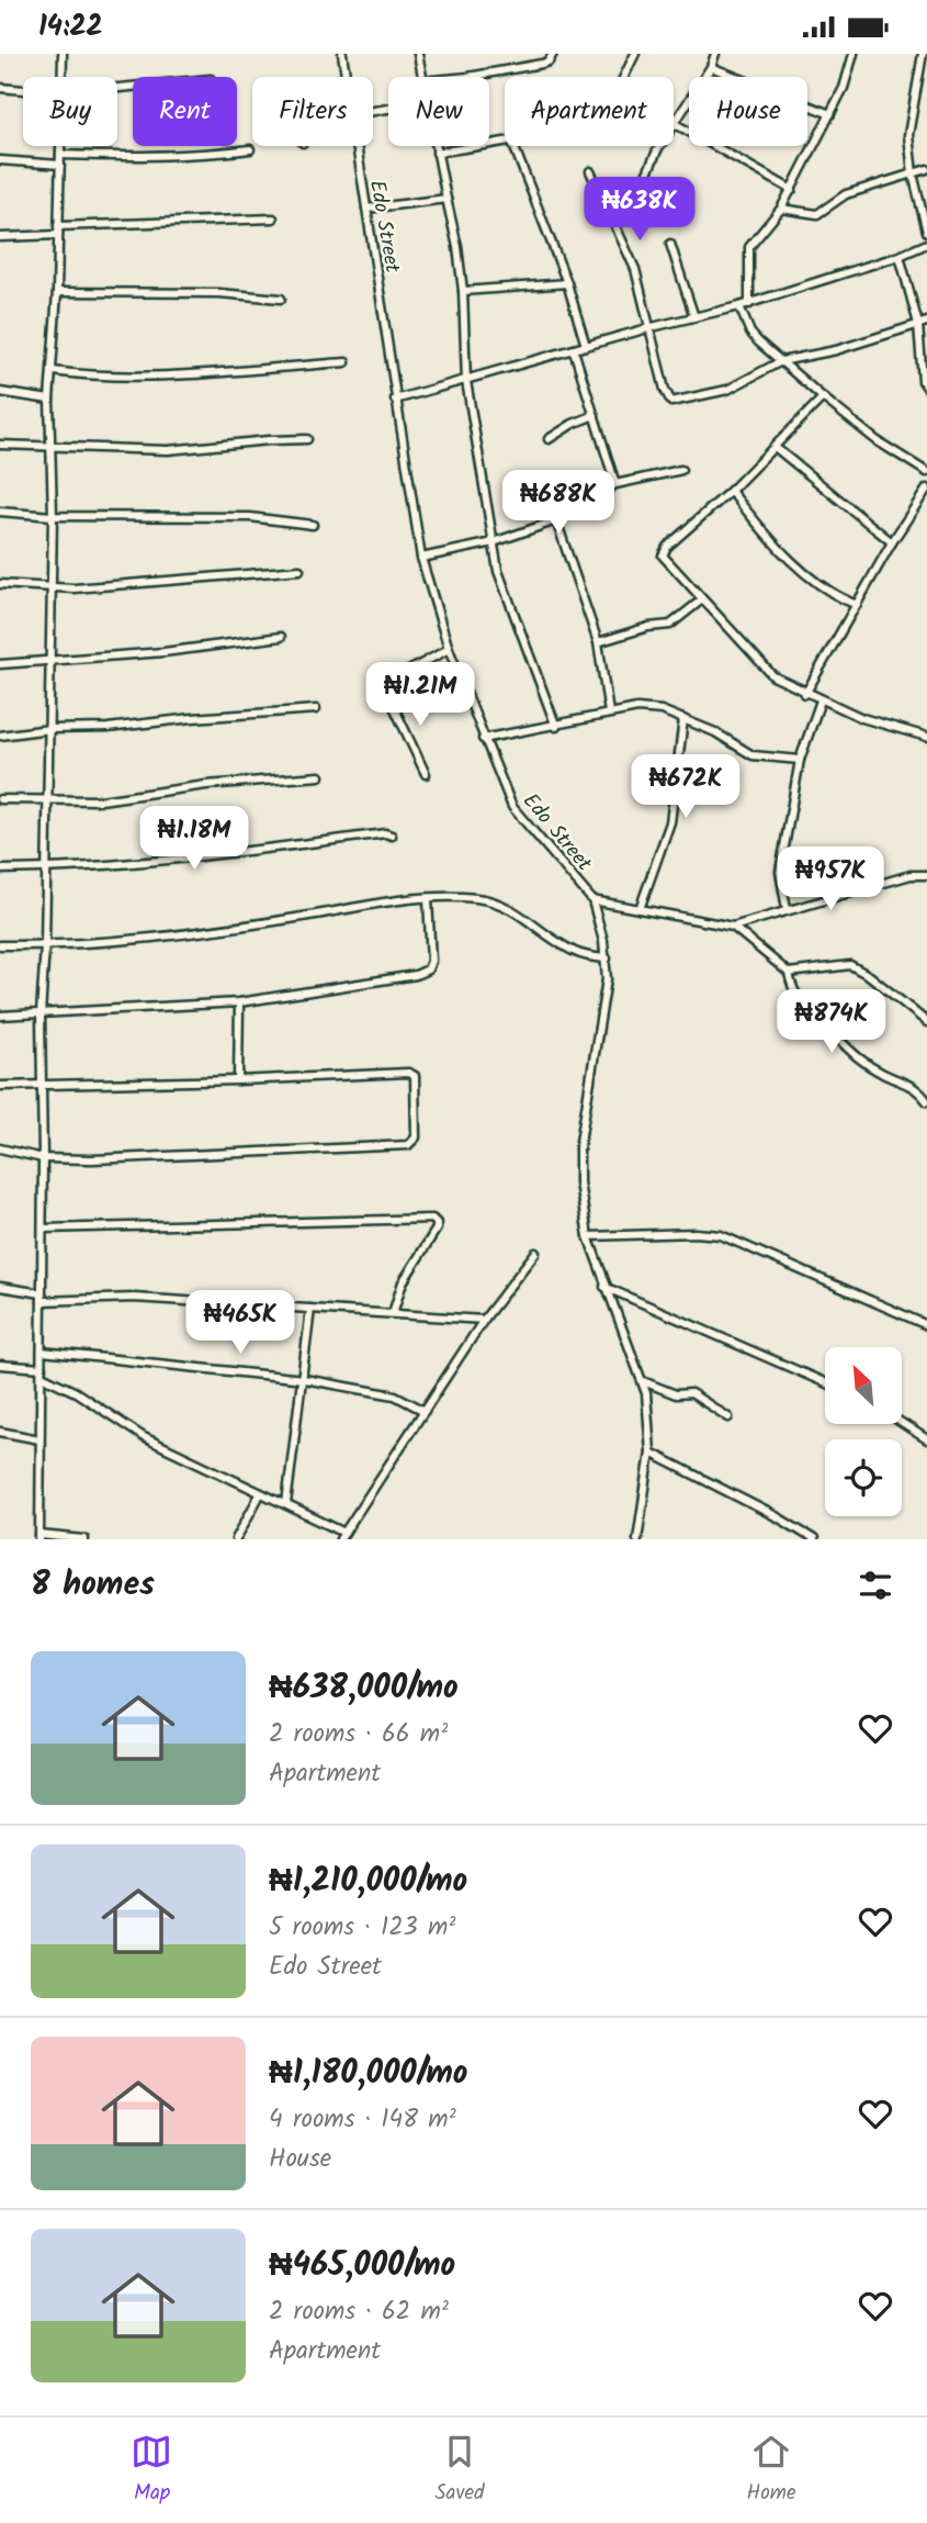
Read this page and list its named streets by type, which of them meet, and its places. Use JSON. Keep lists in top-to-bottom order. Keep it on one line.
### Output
{"streets":{"street":["Edo Street"]},"north":"top left","page":{"status":"14:22","chip":["Buy","Rent","Filters","New","Apartment","House"],"price":["₦638K","₦688K","₦1.21M","₦672K","₦1.18M","₦957K","₦874K","₦465K"],"heading":"8 homes","list":[{"name":"₦638,000/mo","note":"2 rooms · 66 m² · Apartment"},{"name":"₦1,210,000/mo","note":"5 rooms · 123 m² · Edo Street"},{"name":"₦1,180,000/mo","note":"4 rooms · 148 m² · House"},{"name":"₦465,000/mo","note":"2 rooms · 62 m² · Apartment"}],"tabs":["Map","Saved","Home"]}}
